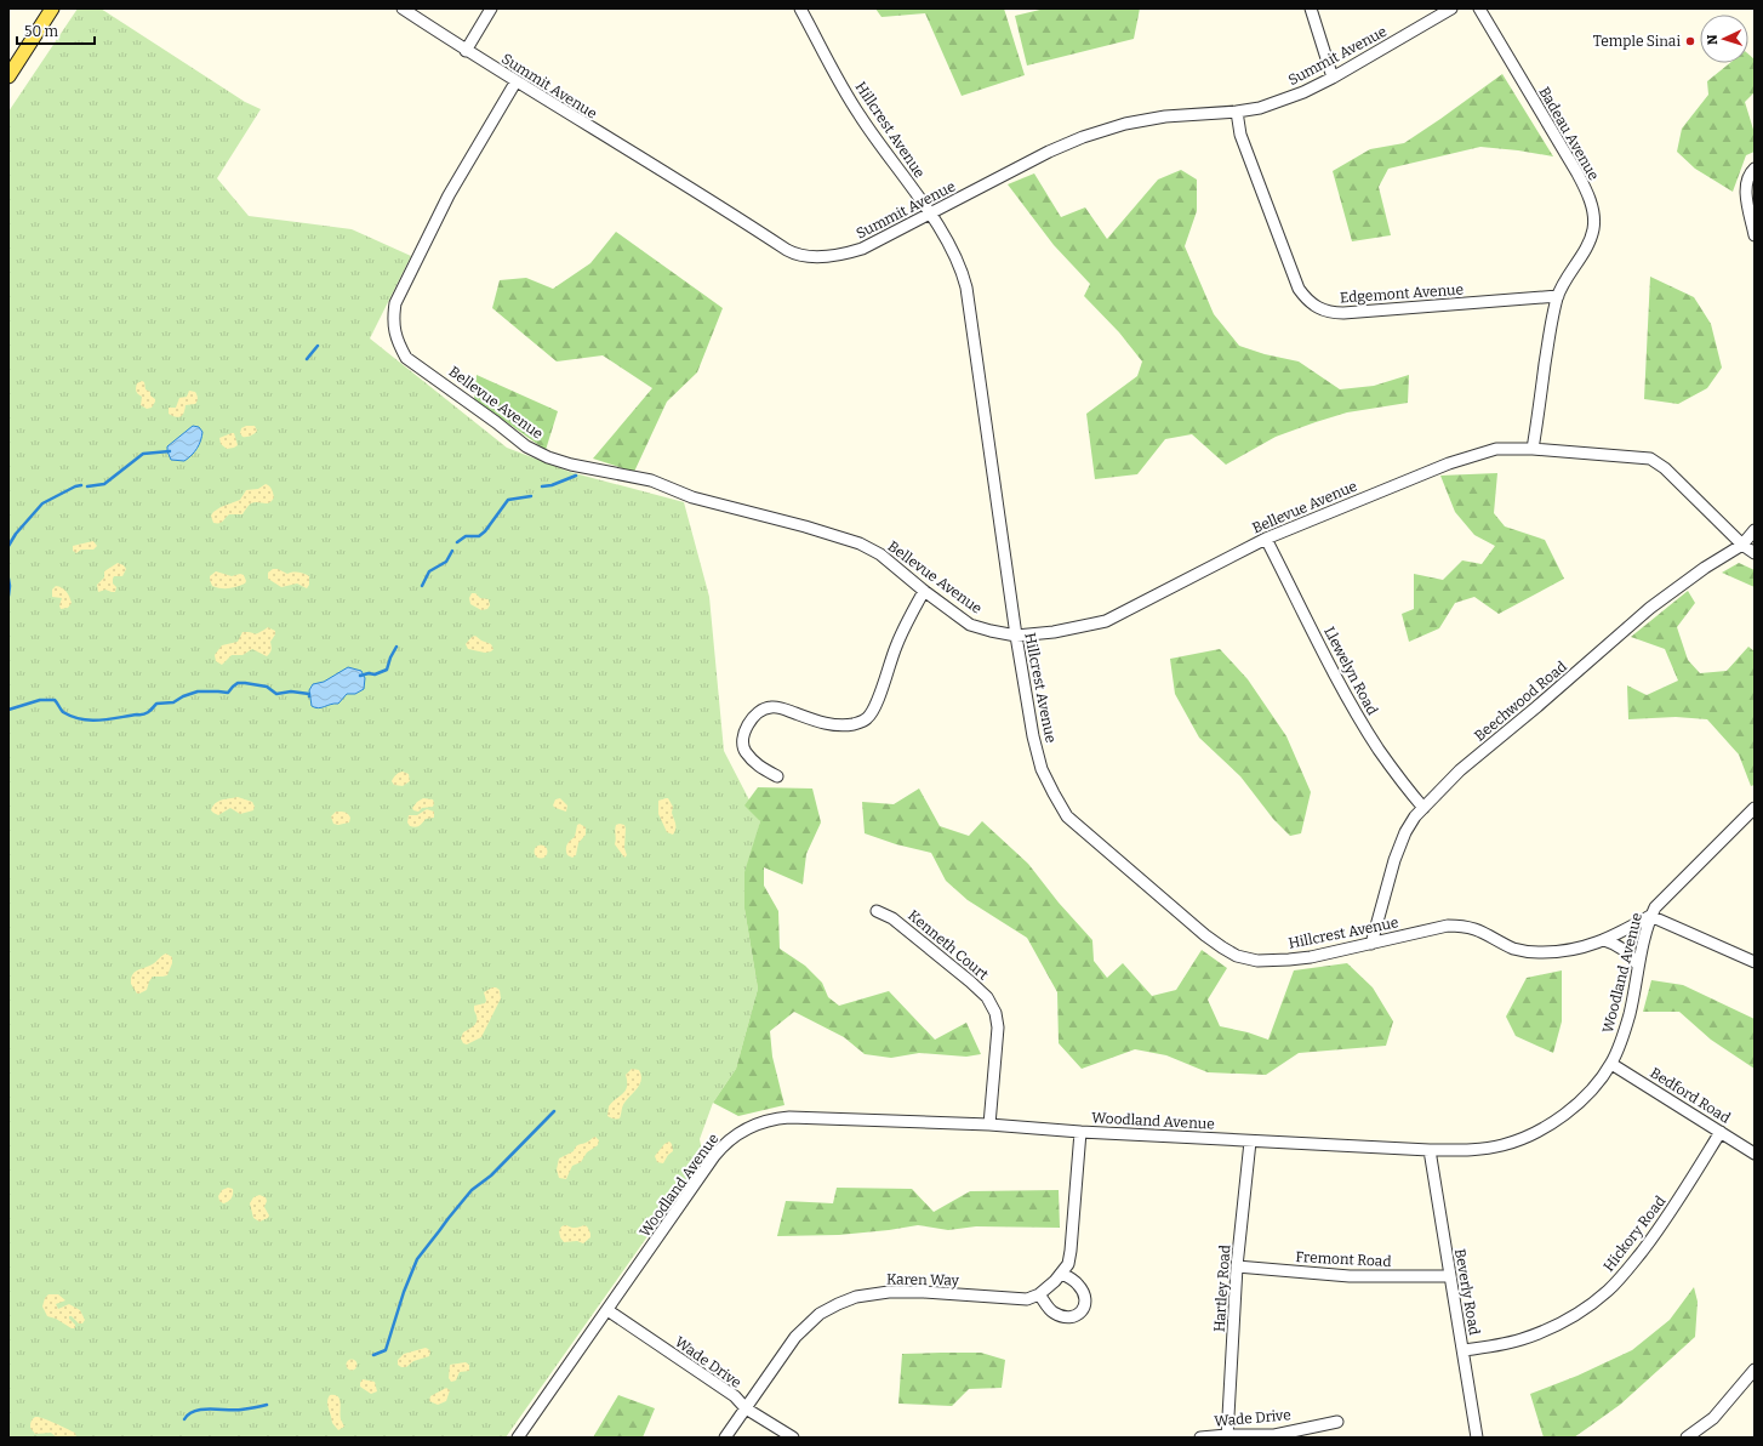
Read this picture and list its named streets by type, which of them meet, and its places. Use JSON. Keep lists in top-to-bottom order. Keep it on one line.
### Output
{"streets":{"street":["Summit Avenue","Hillcrest Avenue","Badeau Avenue","Edgemont Avenue","Bellevue Avenue","Llewelyn Road","Beechwood Road","Kenneth Court","Woodland Avenue","Bedford Road","Hickory Road","Fremont Road","Karen Way","Hartley Road","Beverly Road","Wade Drive"]},"crossings":[["Summit Avenue","Hillcrest Avenue"],["Summit Avenue","Edgemont Avenue"],["Summit Avenue","Bellevue Avenue"],["Hillcrest Avenue","Bellevue Avenue"],["Hillcrest Avenue","Beechwood Road"],["Hillcrest Avenue","Woodland Avenue"],["Badeau Avenue","Edgemont Avenue"],["Badeau Avenue","Bellevue Avenue"],["Bellevue Avenue","Llewelyn Road"],["Bellevue Avenue","Beechwood Road"],["Llewelyn Road","Beechwood Road"],["Kenneth Court","Woodland Avenue"],["Woodland Avenue","Bedford Road"],["Woodland Avenue","Hartley Road"],["Woodland Avenue","Beverly Road"],["Woodland Avenue","Wade Drive"],["Bedford Road","Hickory Road"],["Hickory Road","Beverly Road"],["Fremont Road","Hartley Road"],["Fremont Road","Beverly Road"],["Karen Way","Wade Drive"],["Hartley Road","Wade Drive"]],"places":["Temple Sinai"],"scale_bar":"50 m","north":"left"}
